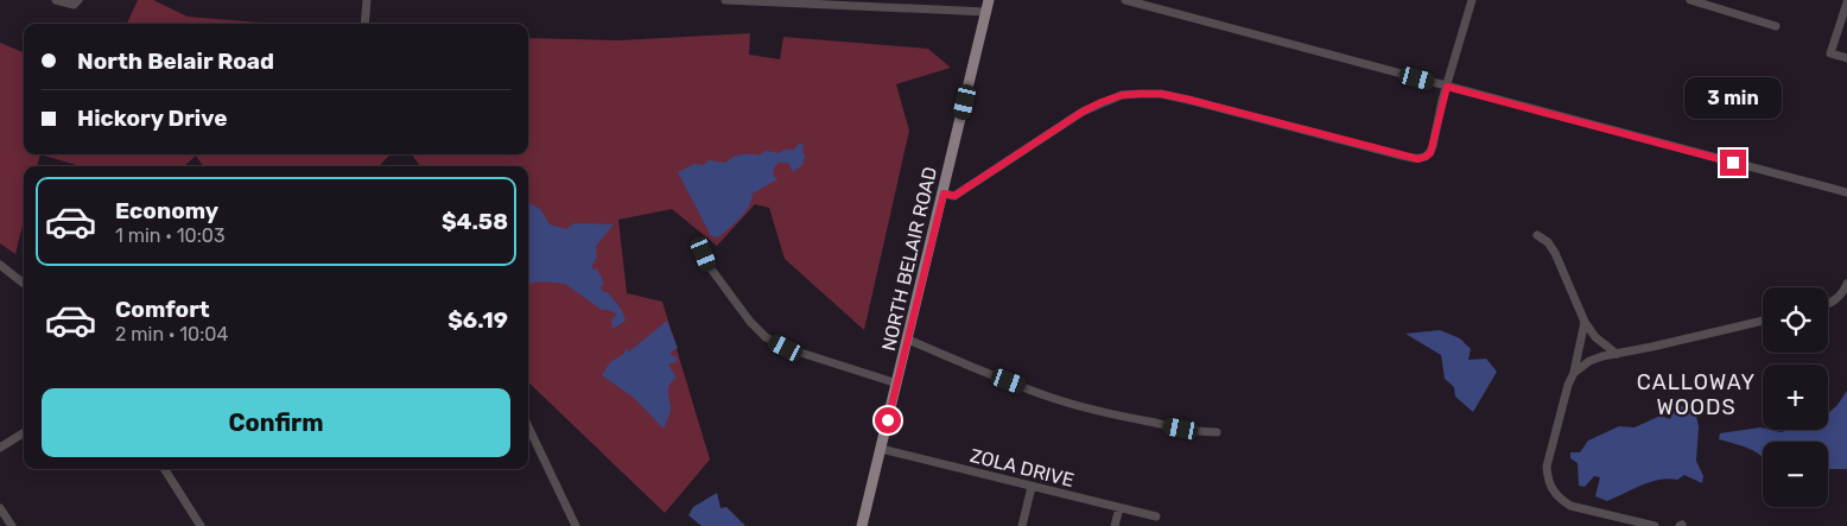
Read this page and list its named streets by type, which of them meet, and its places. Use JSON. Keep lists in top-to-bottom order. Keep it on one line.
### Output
{"streets":{"main road":["NORTH BELAIR ROAD"],"street":["ZOLA DRIVE"]},"crossings":[["NORTH BELAIR ROAD","ZOLA DRIVE"]],"districts":["CALLOWAY WOODS"],"page":{"banner":["North Belair Road","Hickory Drive"],"bubble":"3 min","list":[{"name":"Economy","note":"1 min · 10:03","value":"$4.58"},{"name":"Comfort","note":"2 min · 10:04","value":"$6.19"}],"map_buttons":["+","−"],"buttons":"Confirm"}}
